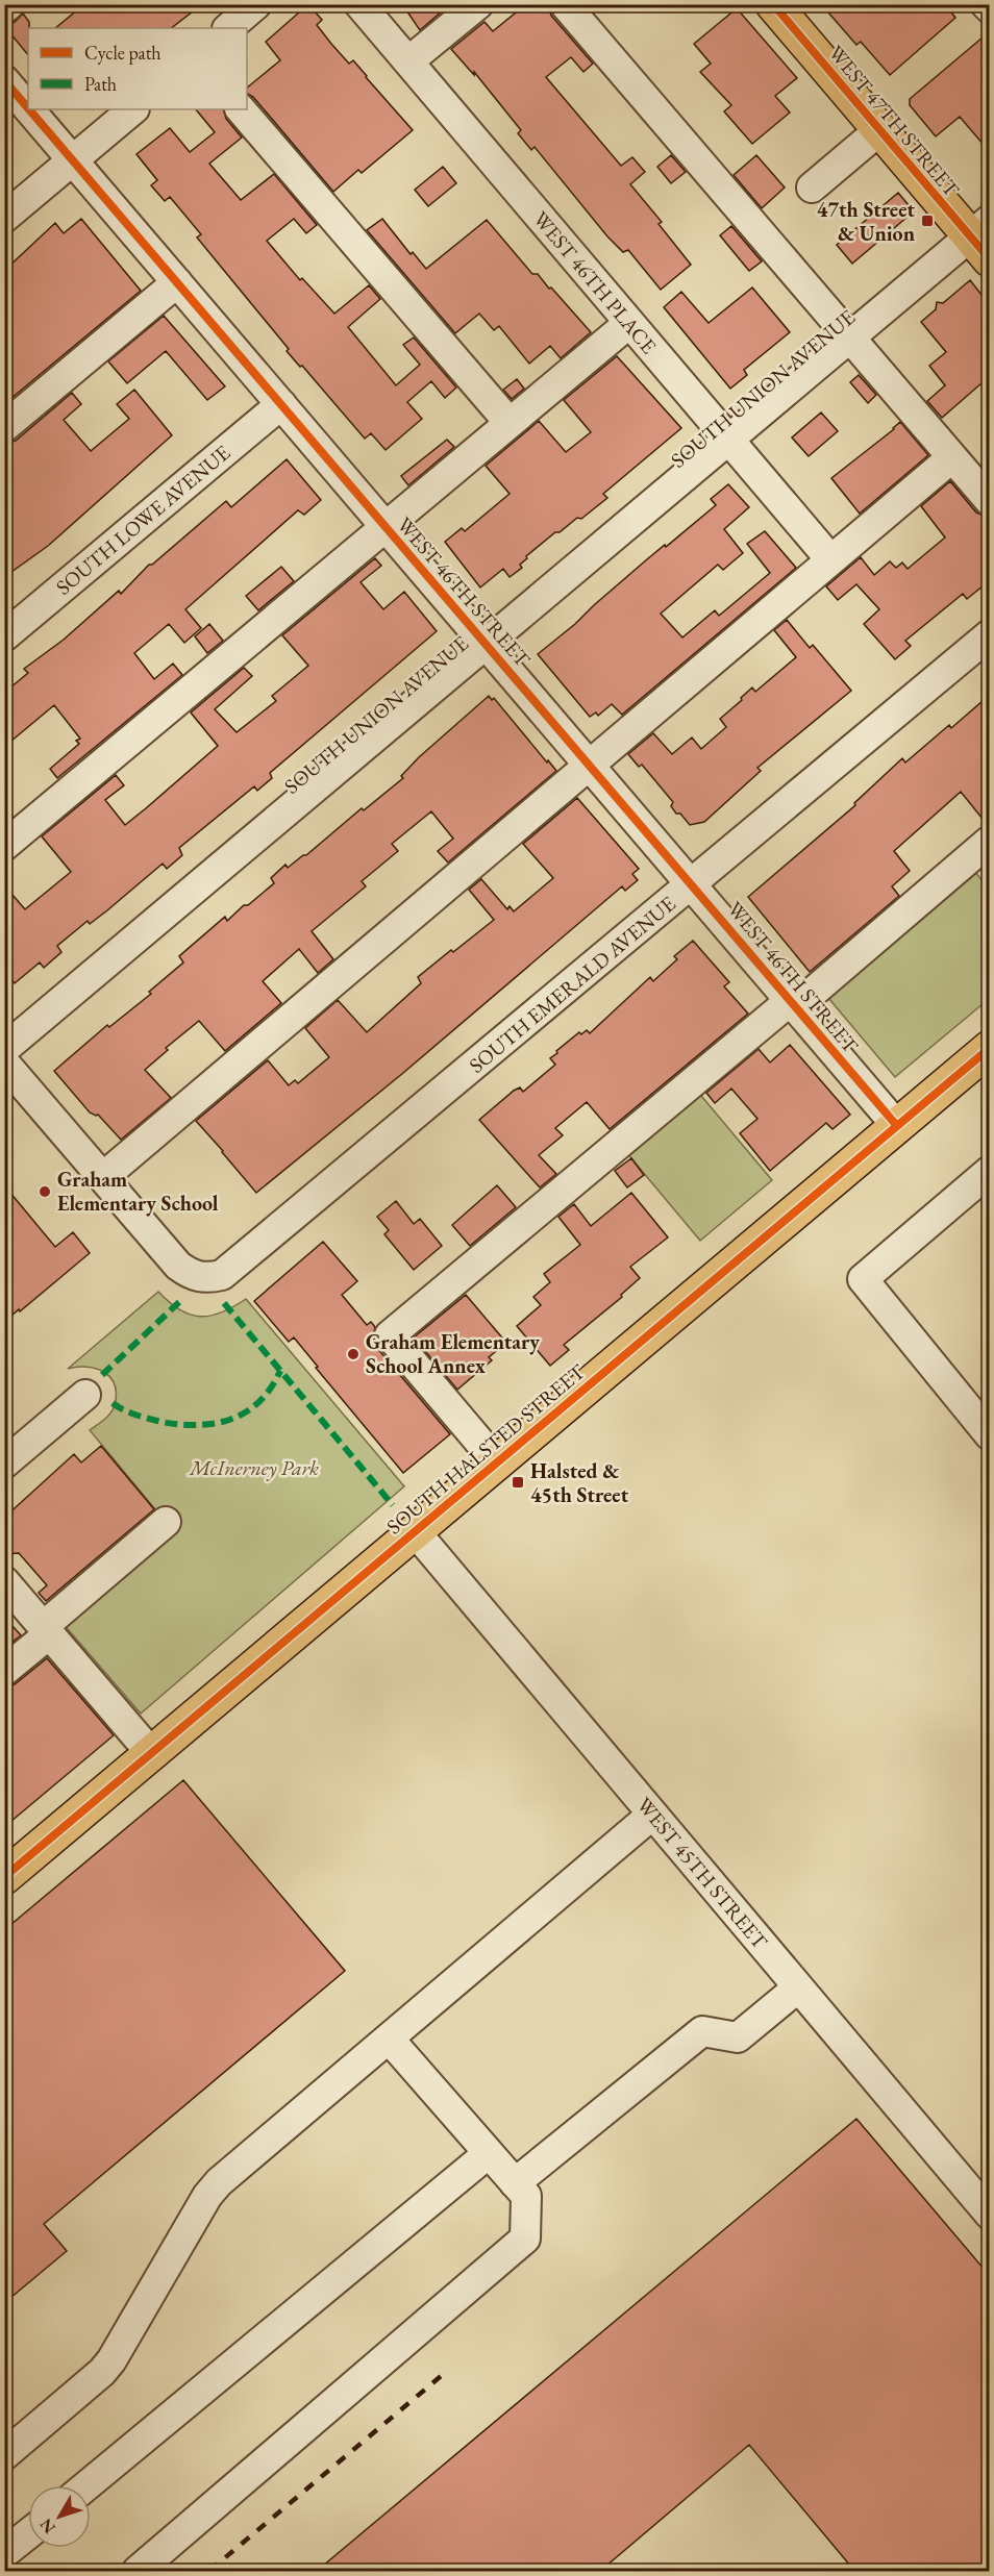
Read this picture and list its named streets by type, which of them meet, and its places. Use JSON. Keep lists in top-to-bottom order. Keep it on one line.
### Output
{"streets":{"main road":["WEST 47TH STREET","SOUTH HALSTED STREET"],"street":["WEST 46TH PLACE","SOUTH UNION AVENUE","SOUTH LOWE AVENUE","WEST 46TH STREET","SOUTH EMERALD AVENUE","WEST 45TH STREET"]},"crossings":[["WEST 47TH STREET","SOUTH UNION AVENUE"],["WEST 46TH PLACE","SOUTH UNION AVENUE"],["SOUTH UNION AVENUE","WEST 46TH STREET"],["SOUTH LOWE AVENUE","WEST 46TH STREET"],["WEST 46TH STREET","SOUTH EMERALD AVENUE"],["WEST 46TH STREET","SOUTH HALSTED STREET"],["SOUTH HALSTED STREET","WEST 45TH STREET"]],"parks":["McInerney Park"],"places":{"transit":["47th Street & Union","Halsted & 45th Street"],"other":["Graham Elementary School","Graham Elementary School Annex"]},"legend":["Cycle path","Path"],"north":"bottom left"}
